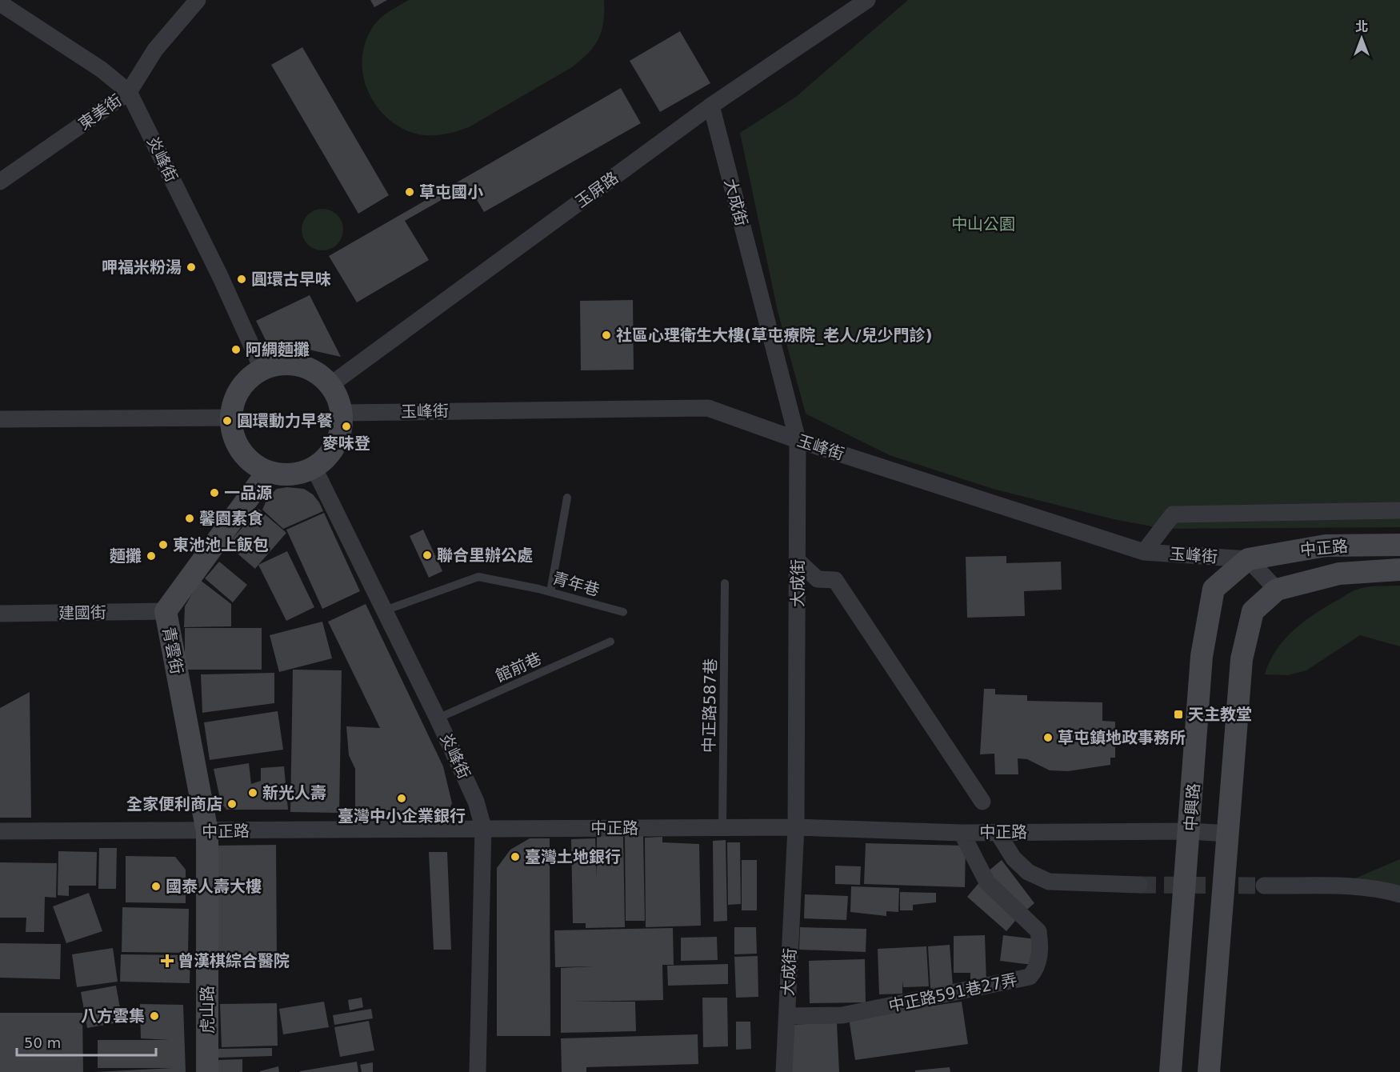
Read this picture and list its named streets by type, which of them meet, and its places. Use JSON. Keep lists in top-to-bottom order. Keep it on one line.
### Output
{"streets":{"street":["東美街","炎峰街","玉屏路","大成街","玉峰街","中正路","建國街","青雲街","中興路","中正路591巷27弄","虎山路"],"lane":["青年巷","館前巷","中正路587巷"]},"crossings":[["東美街","炎峰街"],["炎峰街","玉屏路"],["炎峰街","玉峰街"],["炎峰街","中正路"],["炎峰街","青年巷"],["炎峰街","青雲街"],["炎峰街","館前巷"],["玉屏路","大成街"],["玉屏路","玉峰街"],["玉屏路","青雲街"],["大成街","玉峰街"],["大成街","中正路"],["大成街","中正路591巷27弄"],["玉峰街","中正路"],["玉峰街","青雲街"],["玉峰街","中興路"],["中正路","青雲街"],["中正路","中正路587巷"],["中正路","中興路"],["中正路","中正路591巷27弄"],["中正路","虎山路"],["建國街","青雲街"],["青雲街","虎山路"]],"parks":["中山公園"],"places":{"other":["草屯國小","呷福米粉湯","圓環古早味","社區心理衛生大樓(草屯療院_老人/兒少門診)","阿綢麵攤","圓環動力早餐","麥味登","一品源","馨園素食","東池池上飯包","聯合里辦公處","麵攤","草屯鎮地政事務所","新光人壽","臺灣中小企業銀行","全家便利商店","臺灣土地銀行","國泰人壽大樓","八方雲集"],"transit":["天主教堂"],"health":["曾漢棋綜合醫院"]},"scale_bar":"50 m","north":"top"}
